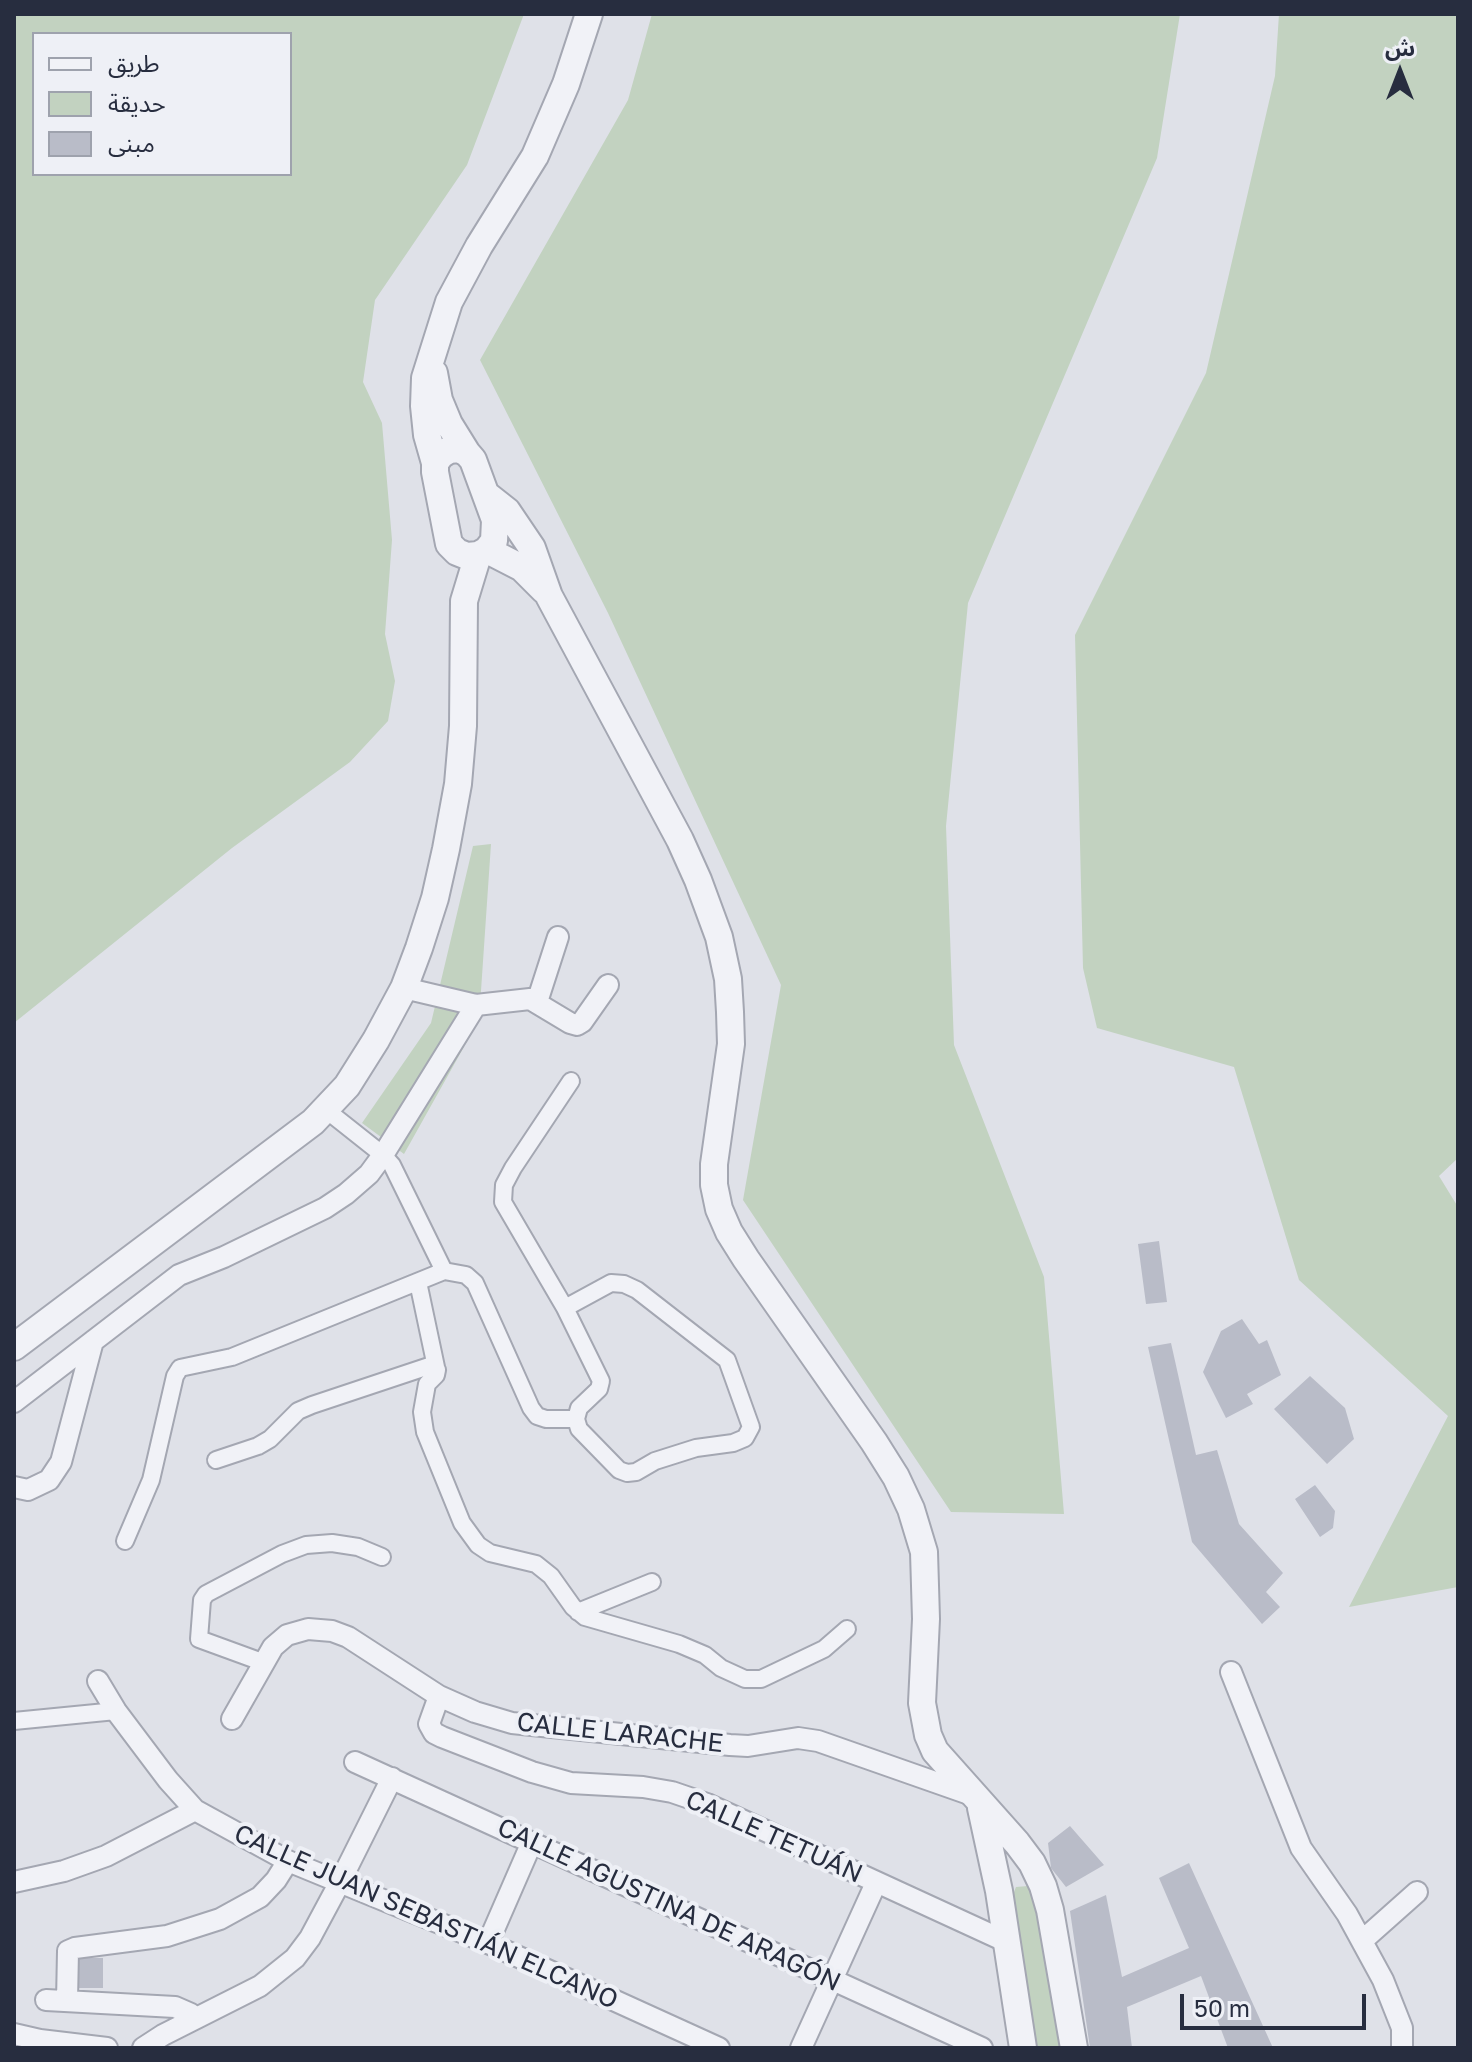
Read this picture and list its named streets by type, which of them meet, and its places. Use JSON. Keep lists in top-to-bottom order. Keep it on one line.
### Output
{"streets":{"street":["CALLE LARACHE","CALLE TETUÁN","CALLE AGUSTINA DE ARAGÓN","CALLE JUAN SEBASTIÁN ELCANO"]},"crossings":[["CALLE LARACHE","CALLE TETUÁN"]],"legend":["طريق","حديقة","مبنى"],"scale_bar":"50 m","north":"top"}
